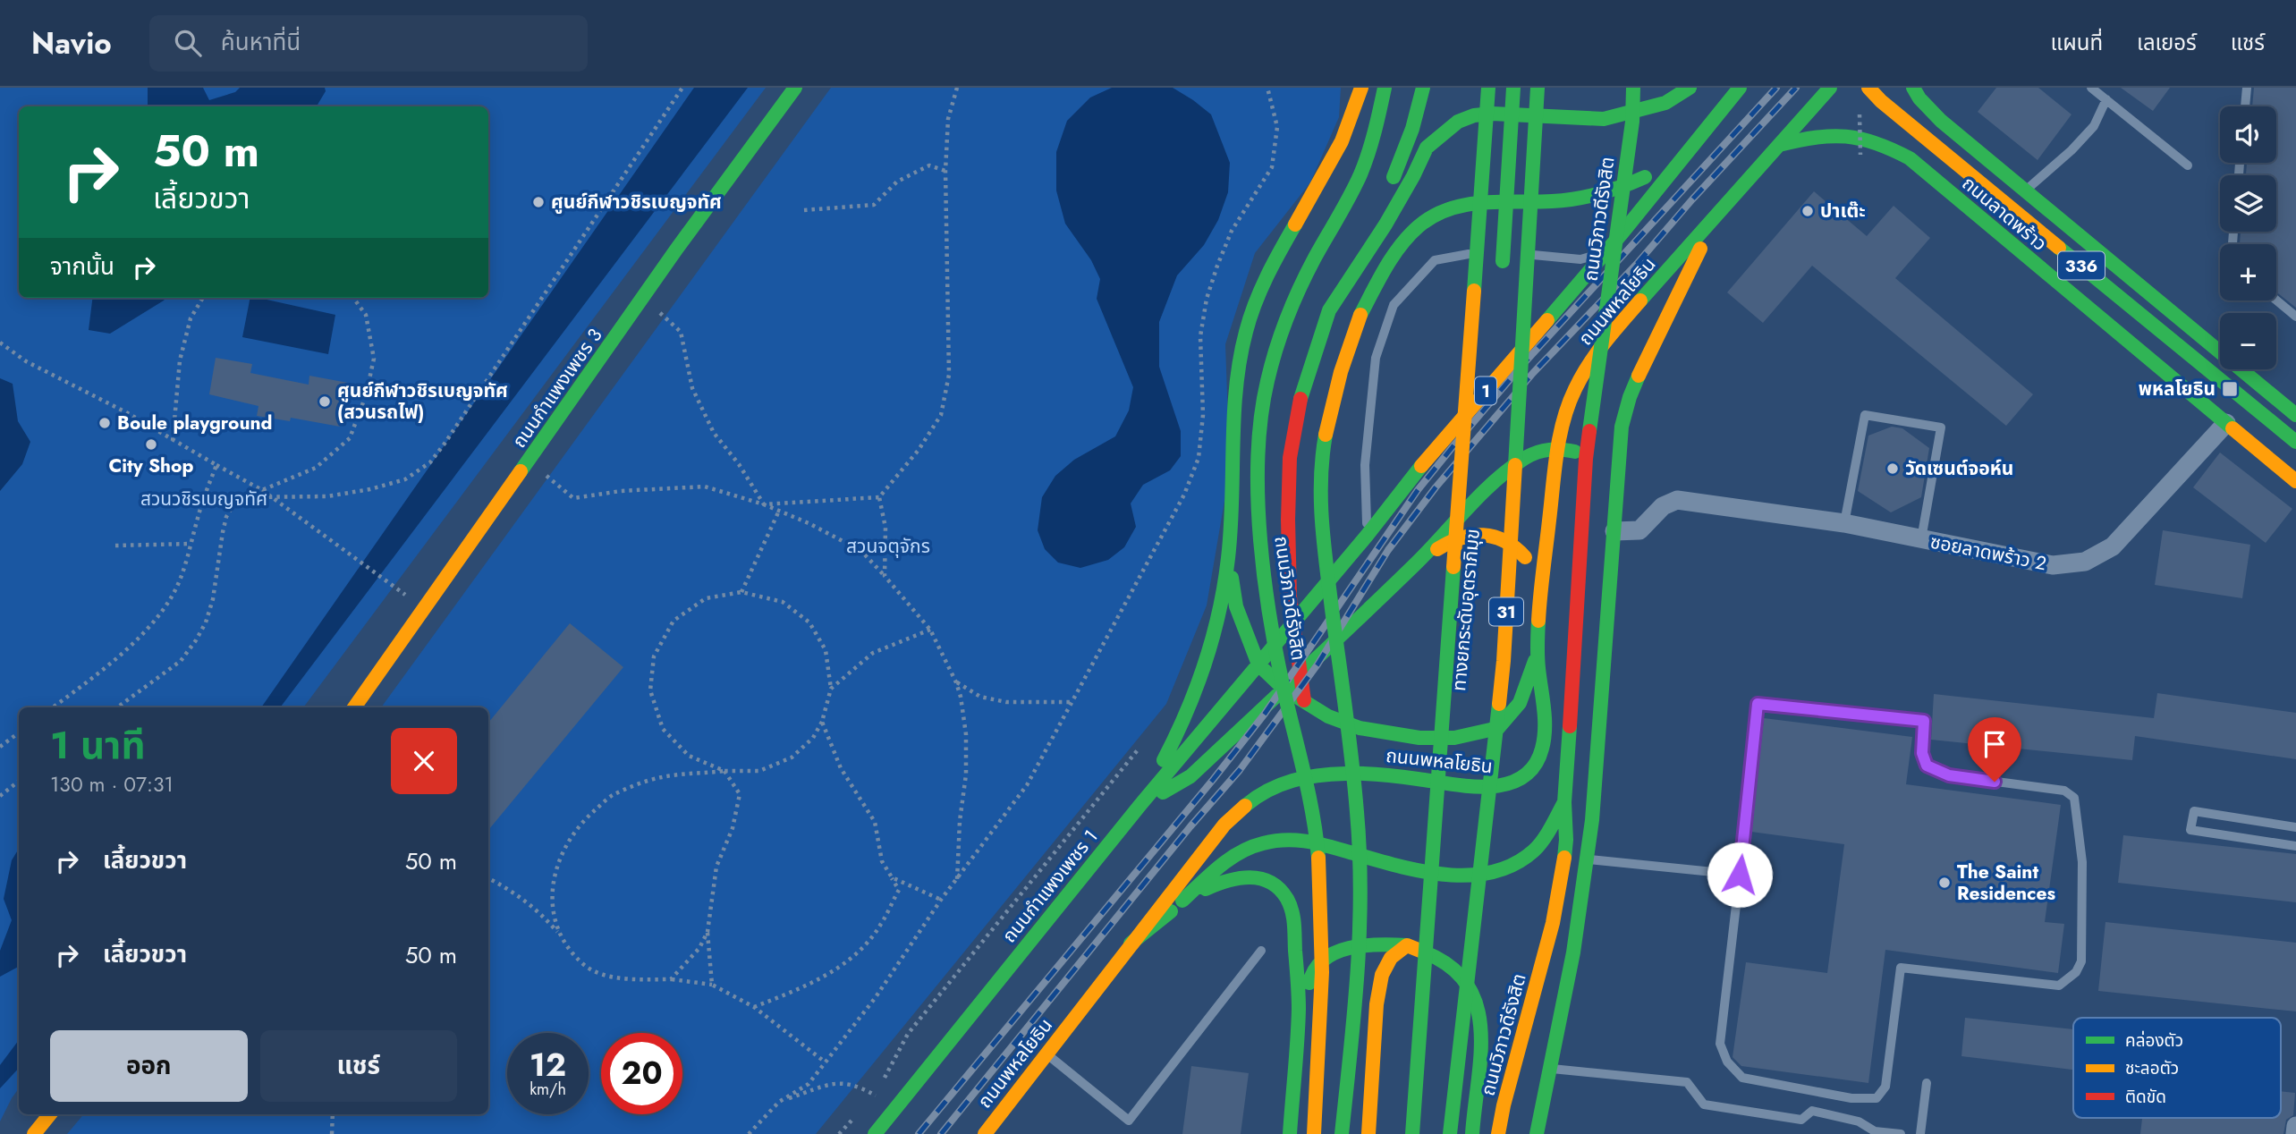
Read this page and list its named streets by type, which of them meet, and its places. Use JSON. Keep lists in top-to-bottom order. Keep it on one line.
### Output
{"streets":{"main road":["ถนนลาดพร้าว","ถนนวิภาวดีรังสิต","336","ถนนพหลโยธิน","ถนนกำแพงเพชร 3","1","ทางยกระดับอุตราภิมุข","31","ถนนกำแพงเพชร 1"],"street":["ซอยลาดพร้าว 2"]},"crossings":[["ถนนลาดพร้าว","ถนนพหลโยธิน"],["ถนนลาดพร้าว","ซอยลาดพร้าว 2"],["1","ถนนกำแพงเพชร 1"]],"parks":["สวนวชิรเบญจทัศ","สวนจตุจักร"],"places":{"other":["ศูนย์กีฬาวชิรเบญจทัศ","ปาเต๊ะ","ศูนย์กีฬาวชิรเบญจทัศ (สวนรถไฟ)","Boule playground","City Shop","วัดเซนต์จอห์น","The Saint Residences"],"transit":["พหลโยธิน"]},"legend":["คล่องตัว","ชะลอตัว","ติดขัด"],"page":{"header":"Navio","search":"ค้นหาที่นี่","nav":["แผนที่","เลเยอร์","แชร์"],"map_buttons":["+","−"],"turn":["50 m","เลี้ยวขวา"],"then":"จากนั้น","heading":["1 นาที","130 m · 07:31"],"list":[{"name":"เลี้ยวขวา","value":"50 m"},{"name":"เลี้ยวขวา","value":"50 m"}],"buttons":["ออก","แชร์"],"speed":"12 km/h","limit":"20"}}
